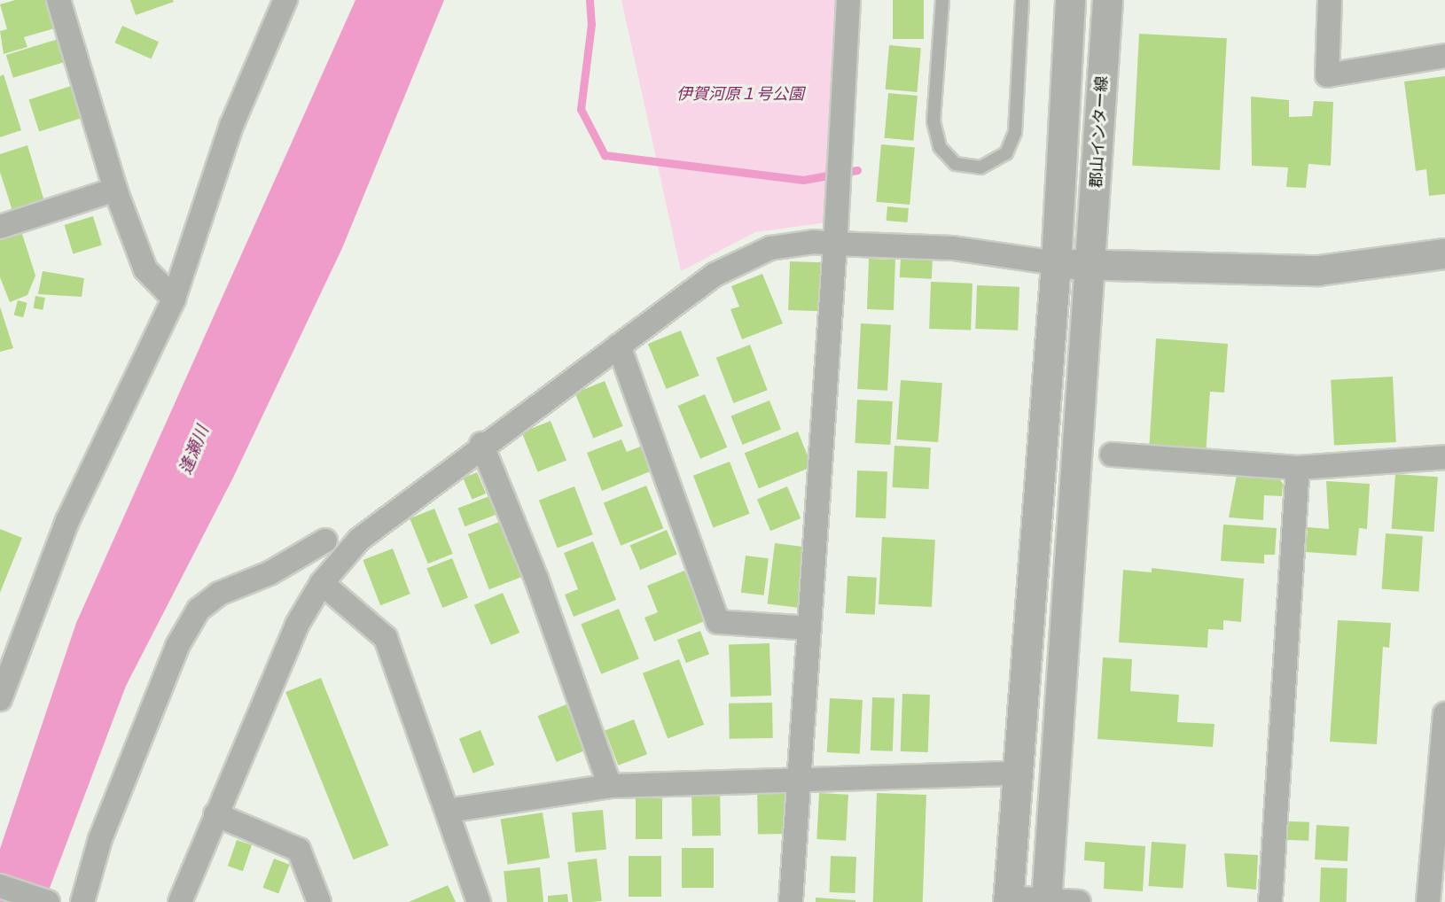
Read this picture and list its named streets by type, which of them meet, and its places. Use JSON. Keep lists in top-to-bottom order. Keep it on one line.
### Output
{"streets":{"street":["郡山インター線"]},"water":["逢瀬川"],"parks":["伊賀河原１号公園"]}
